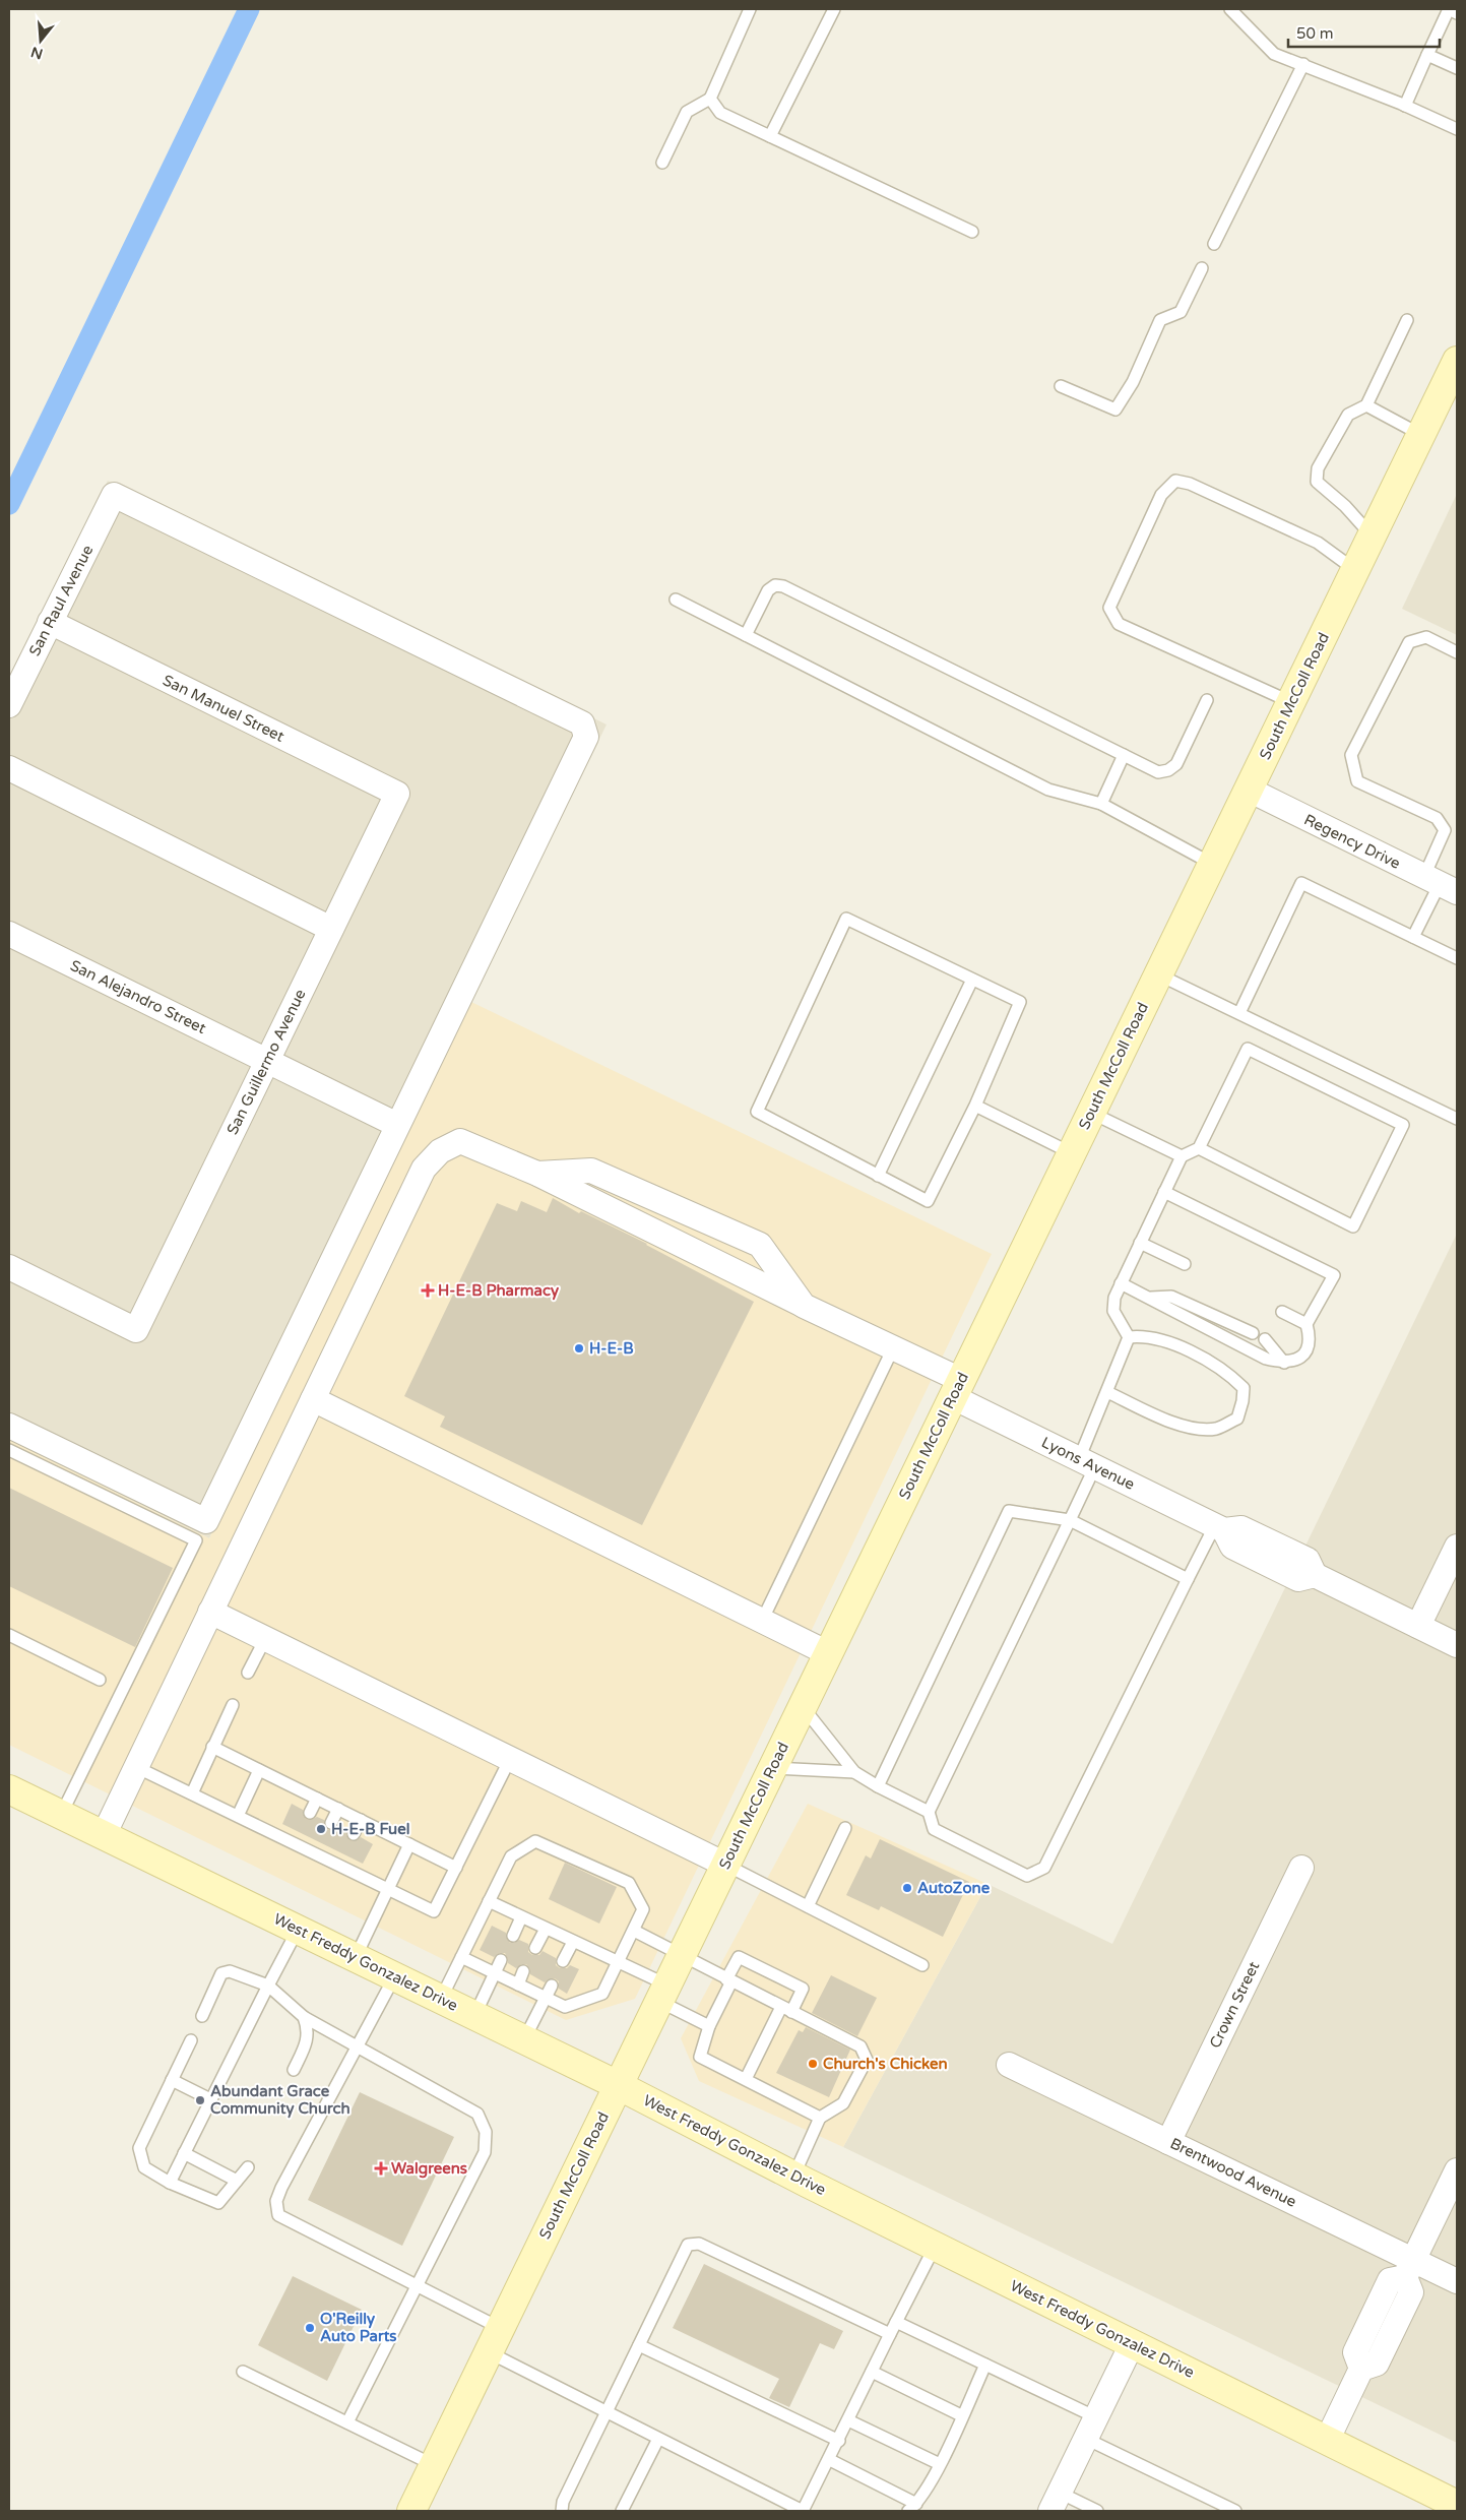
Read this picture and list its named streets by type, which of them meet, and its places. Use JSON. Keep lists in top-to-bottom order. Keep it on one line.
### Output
{"streets":{"main road":["South McColl Road","West Freddy Gonzalez Drive"],"street":["San Raul Avenue","San Manuel Street","Regency Drive","San Alejandro Street","San Guillermo Avenue","Lyons Avenue","Crown Street","Brentwood Avenue"]},"crossings":[["San Raul Avenue","San Manuel Street"],["San Raul Avenue","San Alejandro Street"],["South McColl Road","Regency Drive"],["South McColl Road","Lyons Avenue"],["South McColl Road","West Freddy Gonzalez Drive"],["San Manuel Street","San Guillermo Avenue"],["San Alejandro Street","San Guillermo Avenue"],["Lyons Avenue","West Freddy Gonzalez Drive"],["Crown Street","Brentwood Avenue"]],"places":{"health":["H-E-B Pharmacy","Walgreens"],"other":["H-E-B","H-E-B Fuel","AutoZone","Church's Chicken","Abundant Grace Community Church","O'Reilly Auto Parts"]},"scale_bar":"50 m","north":"bottom"}
